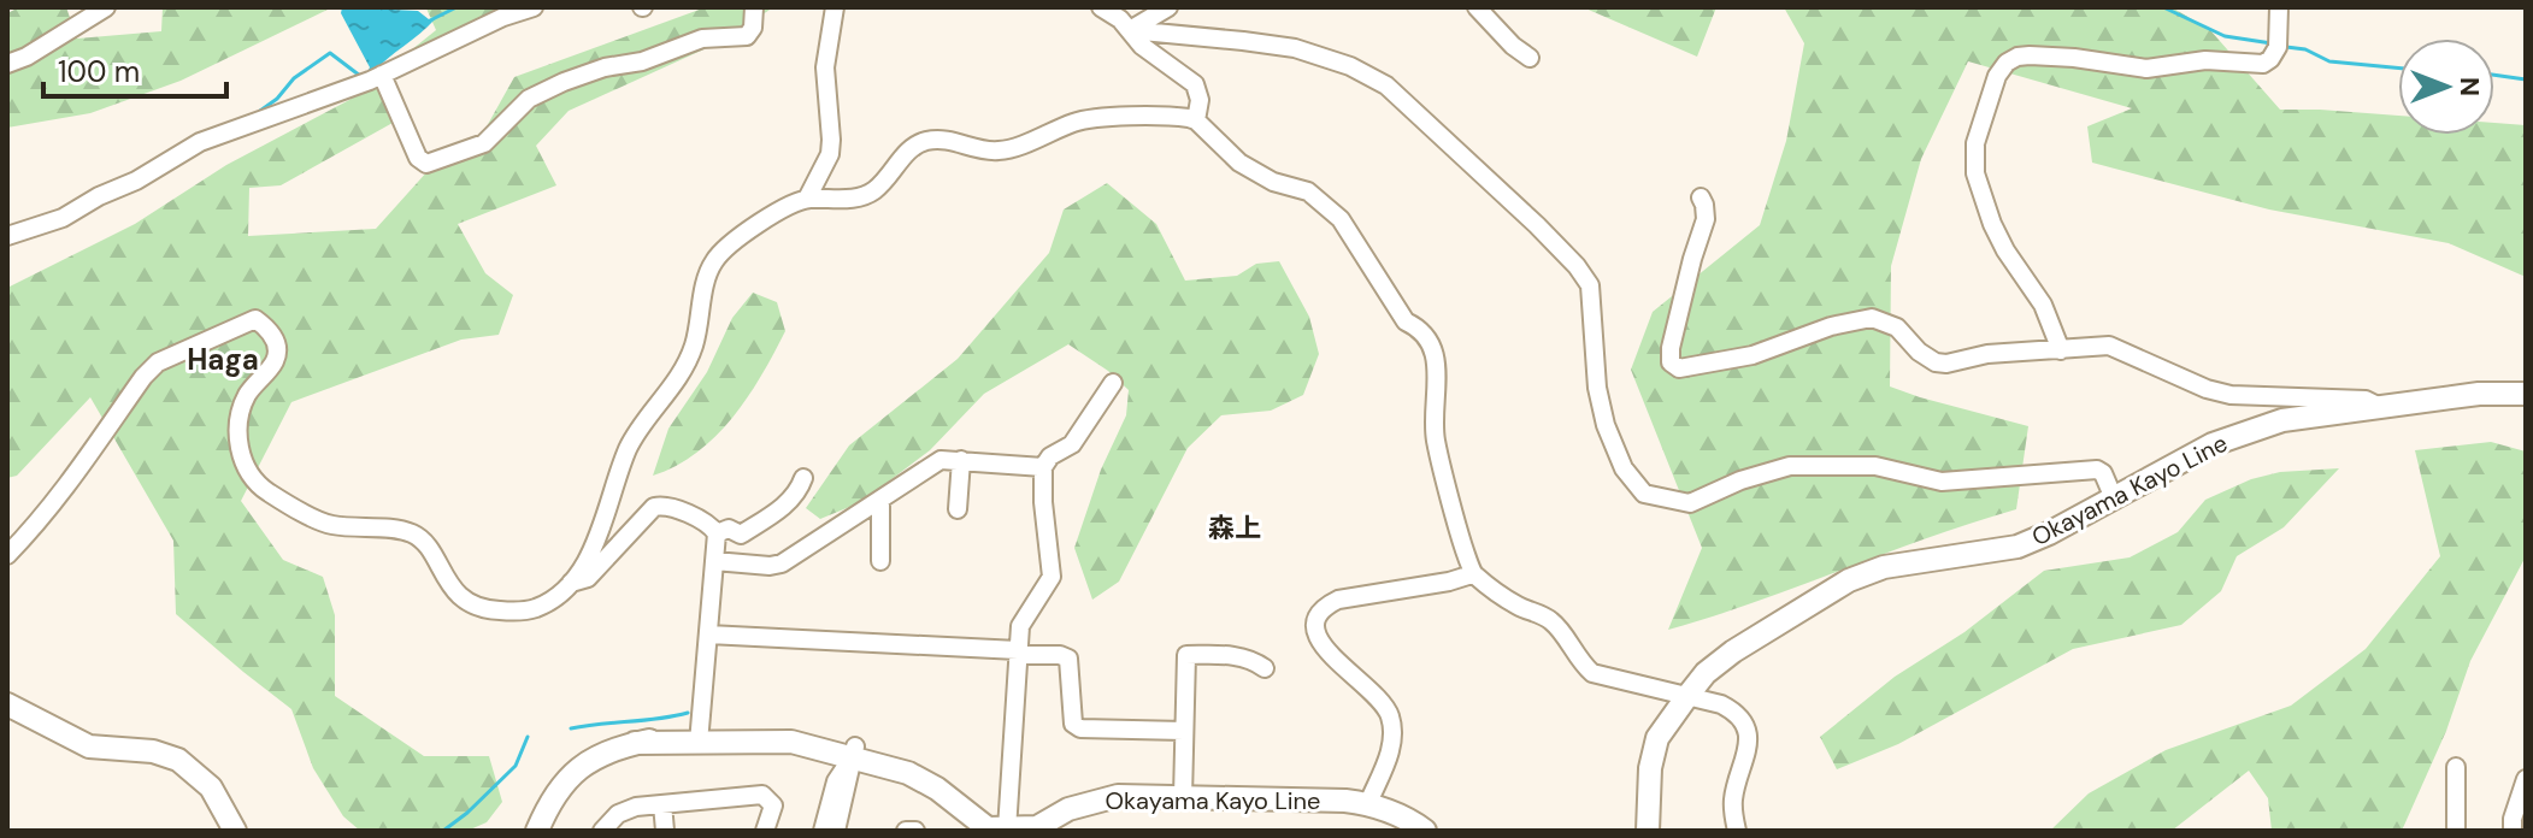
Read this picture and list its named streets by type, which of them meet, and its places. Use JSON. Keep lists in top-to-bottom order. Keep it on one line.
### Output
{"streets":{"main road":["Okayama Kayo Line"]},"districts":["Haga","森上"],"scale_bar":"100 m","north":"right"}
